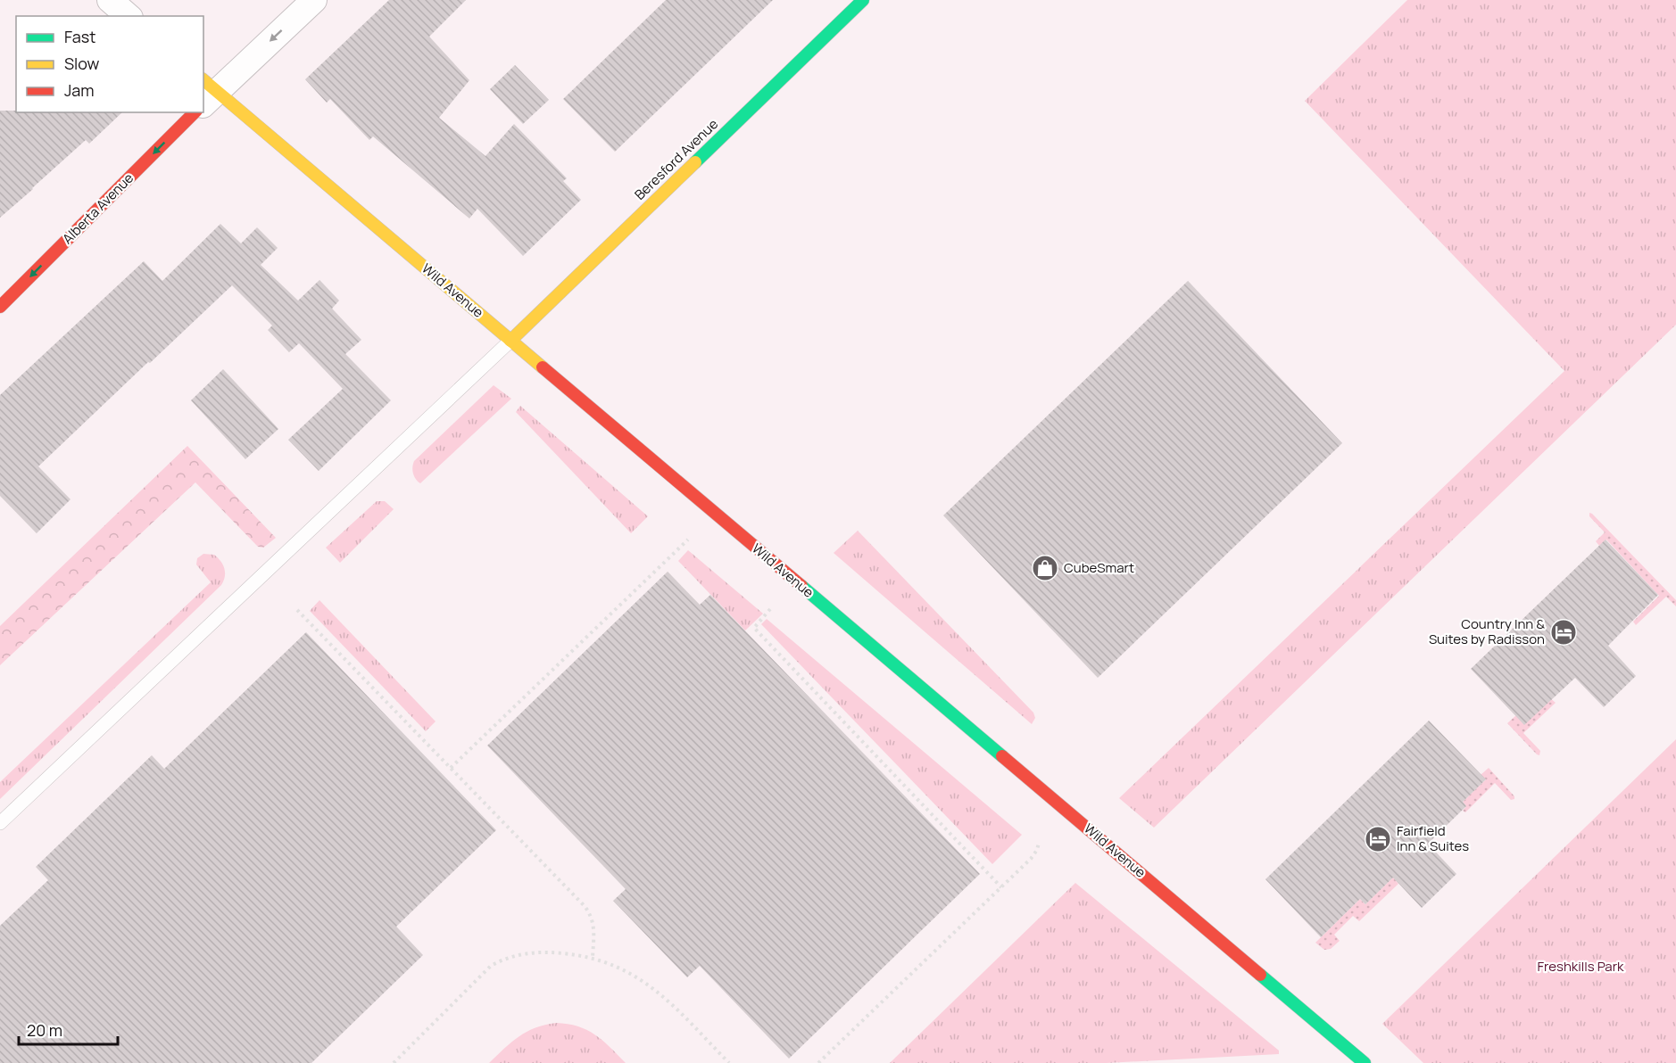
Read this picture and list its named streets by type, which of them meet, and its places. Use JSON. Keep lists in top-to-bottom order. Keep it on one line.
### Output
{"streets":{"street":["Beresford Avenue","Alberta Avenue","Wild Avenue"]},"crossings":[["Beresford Avenue","Wild Avenue"]],"one_way":["Alberta Avenue"],"parks":["Freshkills Park"],"places":{"shop":["CubeSmart"],"hotel":["Country Inn & Suites by Radisson","Fairfield Inn & Suites"]},"legend":["Fast","Slow","Jam"],"scale_bar":"20 m"}
